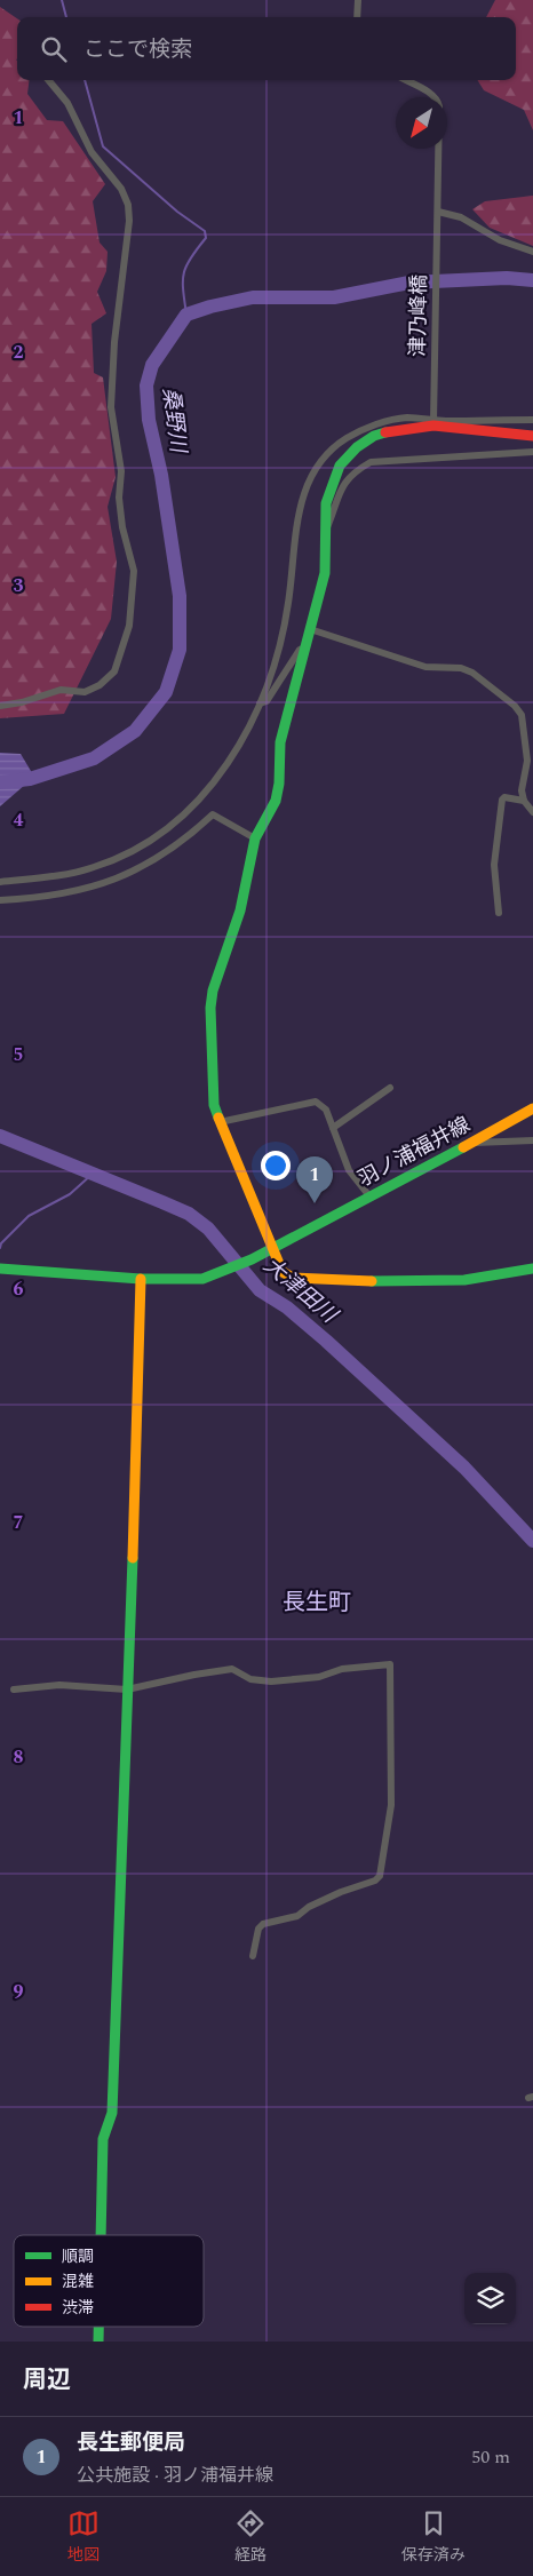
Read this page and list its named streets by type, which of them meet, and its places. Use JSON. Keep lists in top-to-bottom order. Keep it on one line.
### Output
{"streets":{"street":["津乃峰橋","羽ノ浦福井線"]},"districts":["長生町"],"water":["桑野川","大津田川"],"legend":["順調","混雑","渋滞"],"north":"bottom left","page":{"search":"ここで検索","pins":"1","heading":"周辺","list":[{"mark":"1","name":"長生郵便局","note":"公共施設 · 羽ノ浦福井線","value":"50 m"}],"nav":["地図","経路","保存済み"]},"grid":{"rows":["1","2","3","4","5","6","7","8","9"]}}
